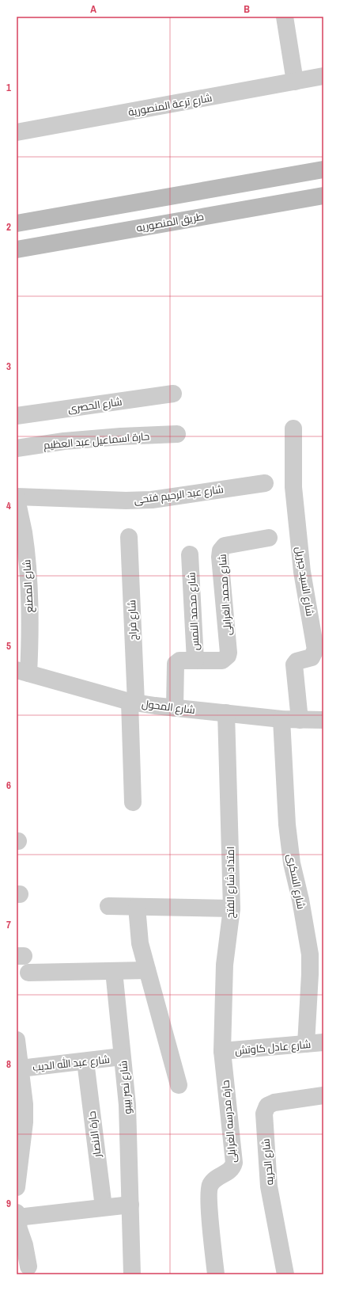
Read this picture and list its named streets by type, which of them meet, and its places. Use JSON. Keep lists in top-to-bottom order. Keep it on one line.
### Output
{"streets":{"main road":["طريق المنصوريه"],"street":["شارع ترعة المنصورية","شارع الحصرى","حارة اسماعيل عبد العظيم","شارع عبد الرحيم فتحى","شارع السيد جبريل","شارع المصنع","شارع محمد الغرابلى","شارع محمد النمس","شارع فراج","شارع المحول","شارع السكرى","امتداد شارع الفتح","شارع عادل كاوتش","شارع عبد الله الديب","شارع نصر بيبو","حارة مدرسه الغرابلى","حارة الانصار","شارع الحريه"]},"crossings":[["شارع السيد جبريل","شارع المحول"],["شارع المصنع","شارع المحول"],["شارع محمد الغرابلى","شارع محمد النمس"],["شارع محمد النمس","شارع المحول"],["شارع فراج","شارع المحول"],["شارع المحول","شارع السكرى"],["شارع المحول","امتداد شارع الفتح"],["شارع السكرى","شارع عادل كاوتش"],["امتداد شارع الفتح","شارع عادل كاوتش"],["امتداد شارع الفتح","حارة مدرسه الغرابلى"],["شارع عادل كاوتش","حارة مدرسه الغرابلى"],["شارع عبد الله الديب","شارع نصر بيبو"],["شارع عبد الله الديب","حارة الانصار"]],"grid":{"columns":["A","B"],"rows":["1","2","3","4","5","6","7","8","9"]}}
